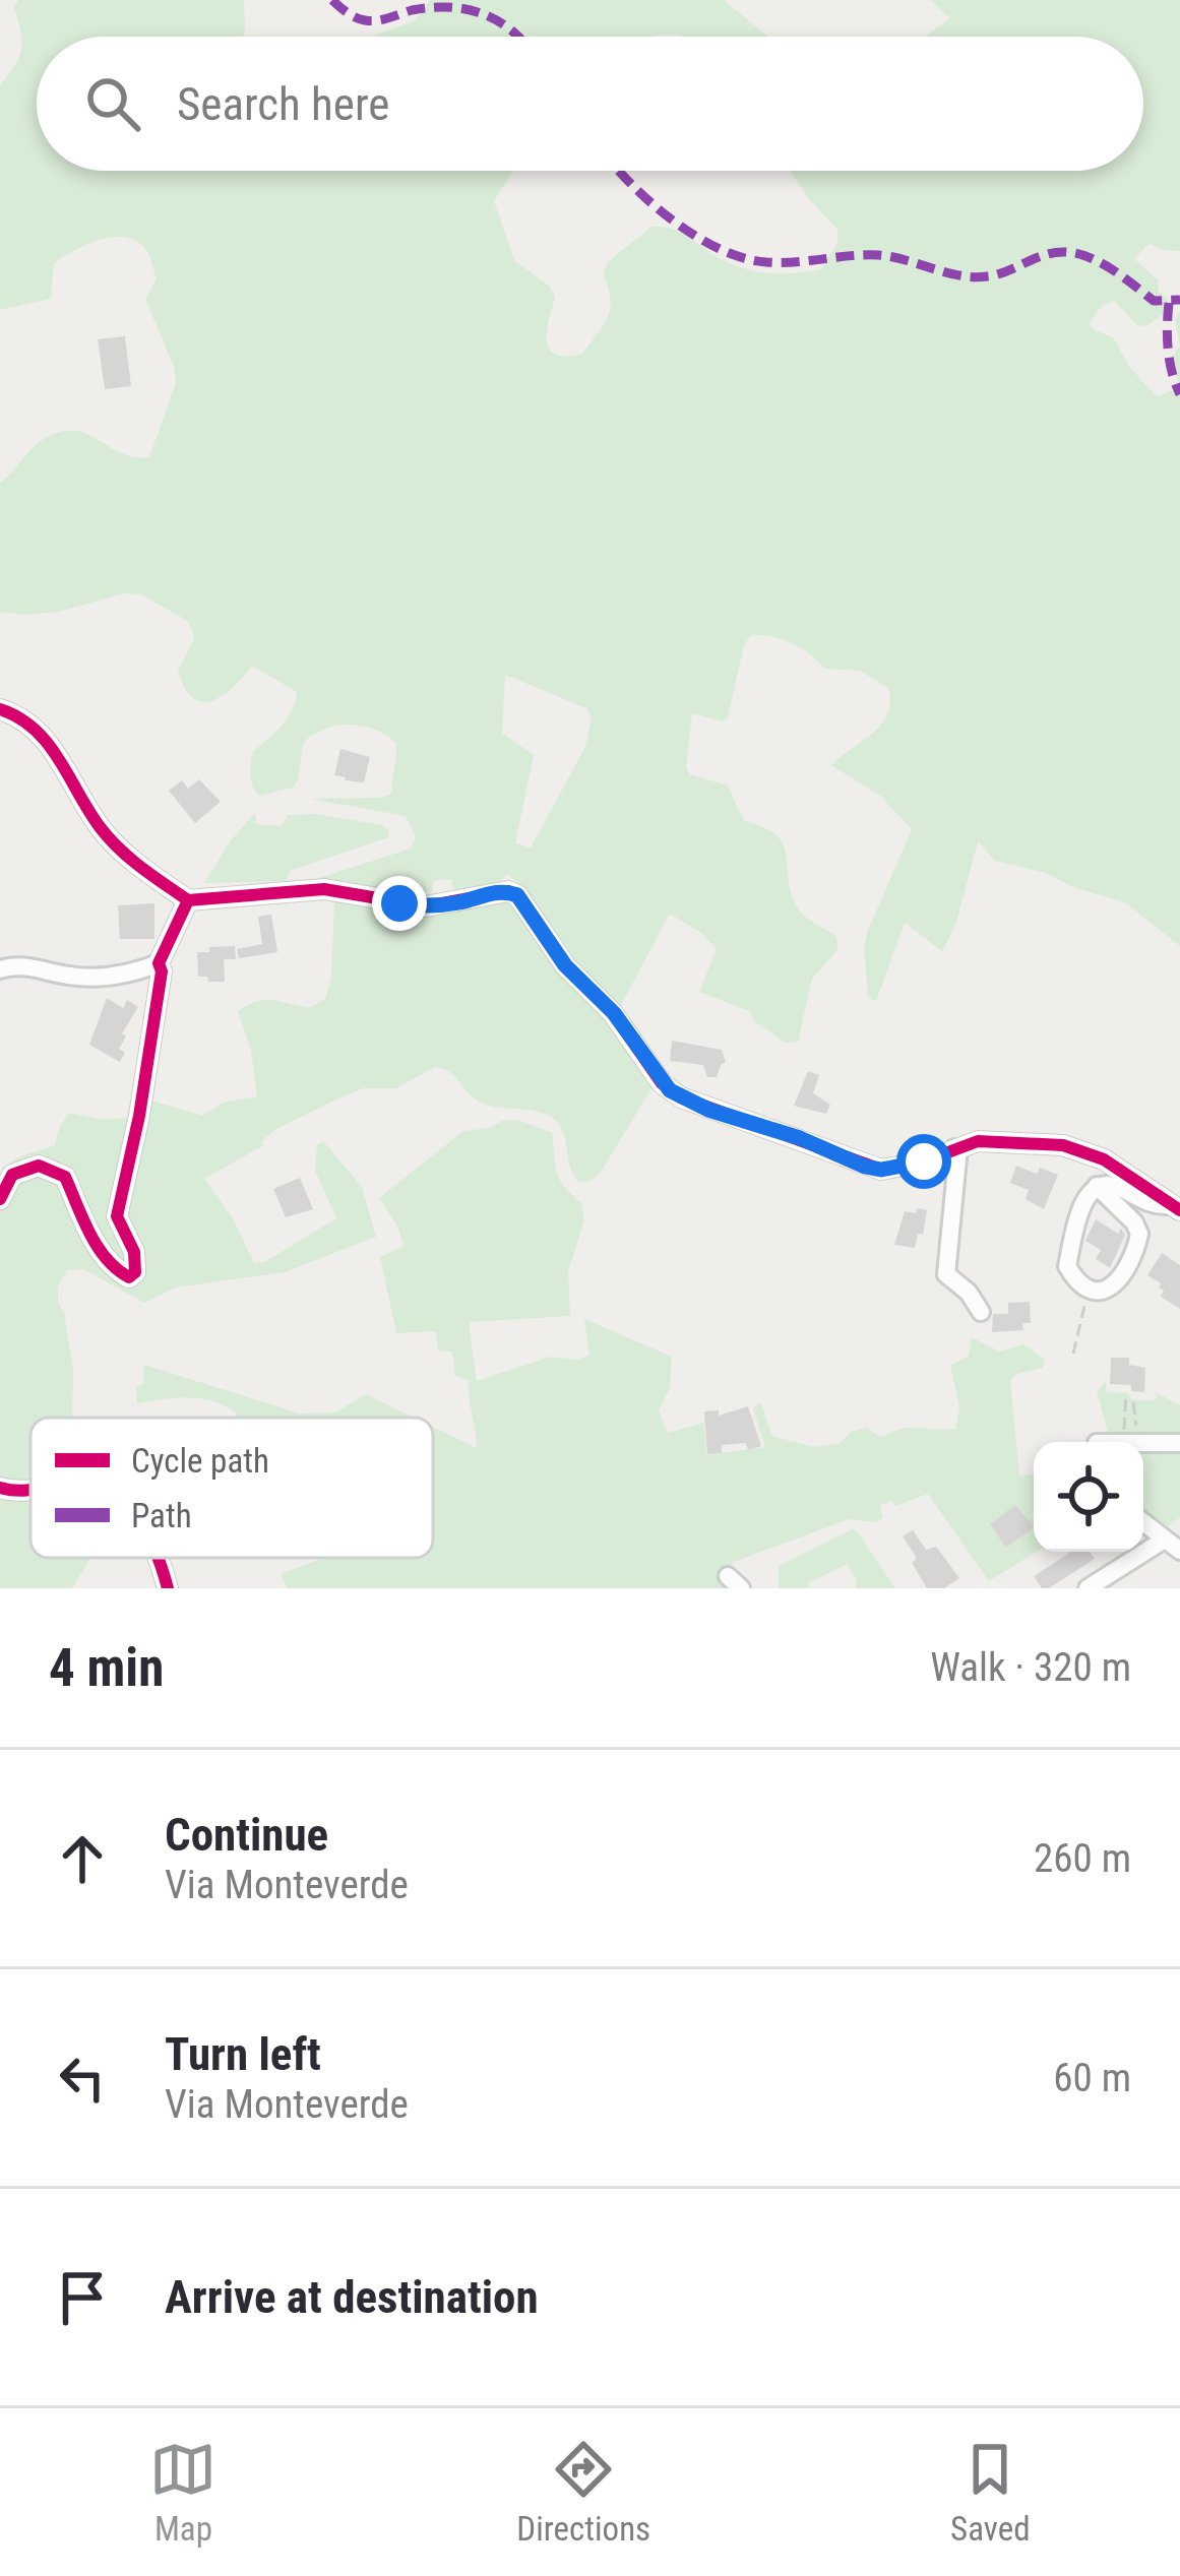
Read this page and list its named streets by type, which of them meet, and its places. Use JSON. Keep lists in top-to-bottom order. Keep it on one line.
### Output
{"legend":["Cycle path","Path"],"page":{"search":"Search here","heading":["4 min","Walk · 320 m"],"list":[["Continue","Via Monteverde","260 m"],["Turn left","Via Monteverde","60 m"],"Arrive at destination"],"nav":["Map","Directions","Saved"]}}
